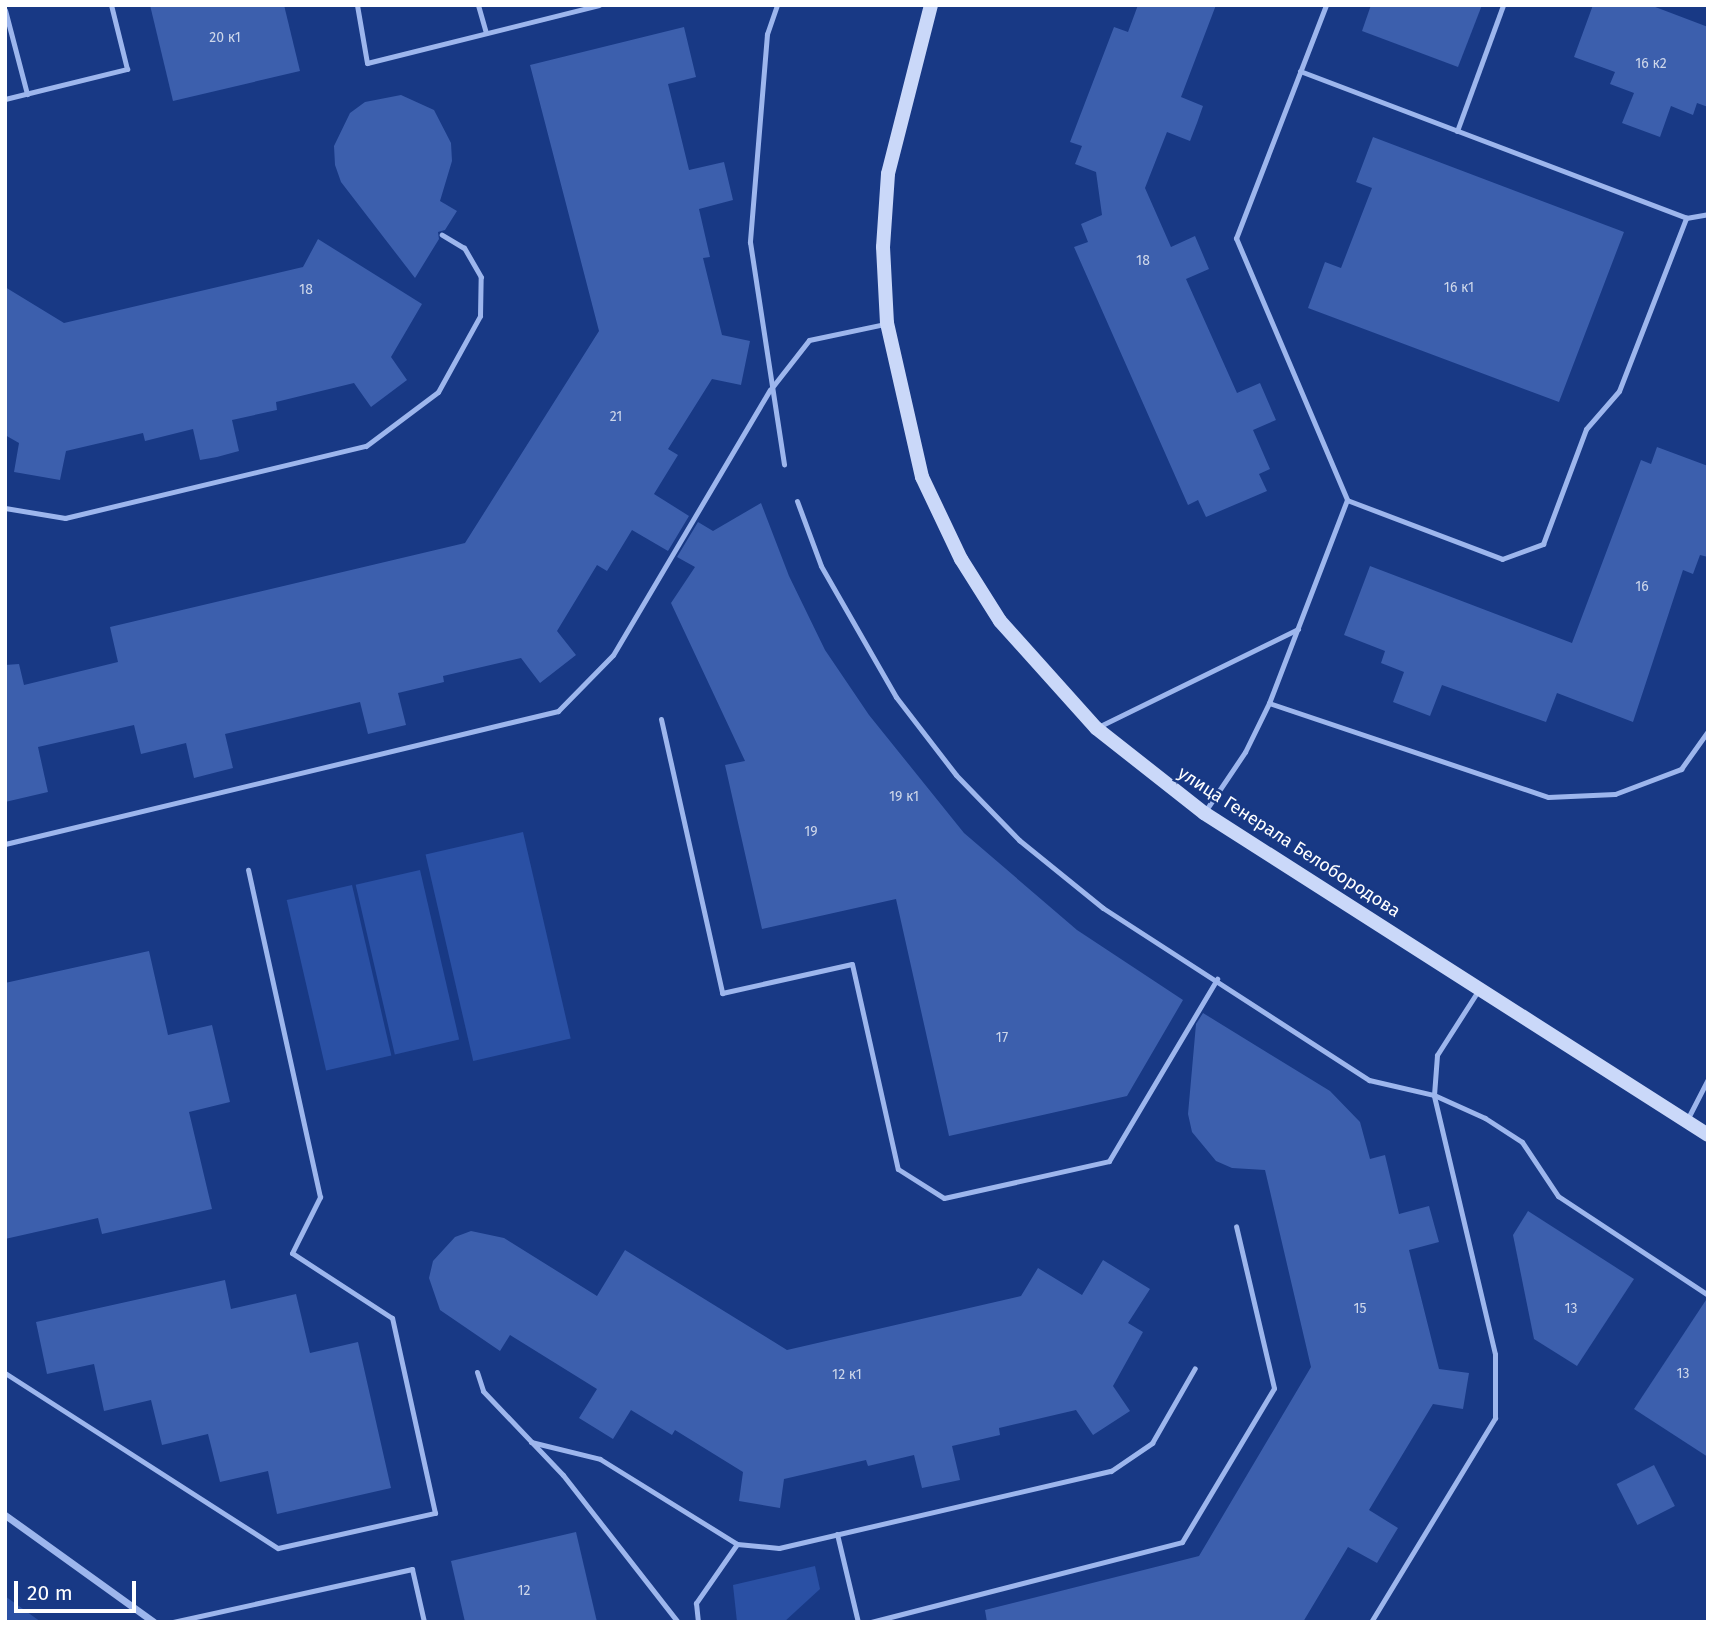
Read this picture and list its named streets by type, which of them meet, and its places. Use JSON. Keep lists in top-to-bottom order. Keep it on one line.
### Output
{"streets":{"main road":["улица Генерала Белобородова"]},"house_numbers":["20 к1","16 к2","18","16 к1","18","21","16","19 к1","19","17","15","13","13","12 к1","12"],"scale_bar":"20 m"}
